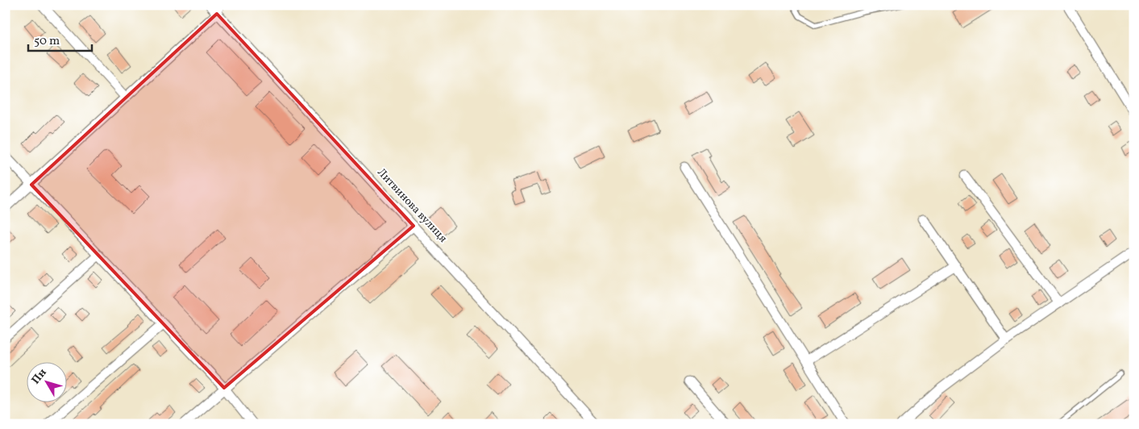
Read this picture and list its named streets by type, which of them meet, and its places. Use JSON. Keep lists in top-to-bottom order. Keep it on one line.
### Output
{"streets":{"street":["Литвинова вулиця"]},"scale_bar":"50 m","north":"top left"}
